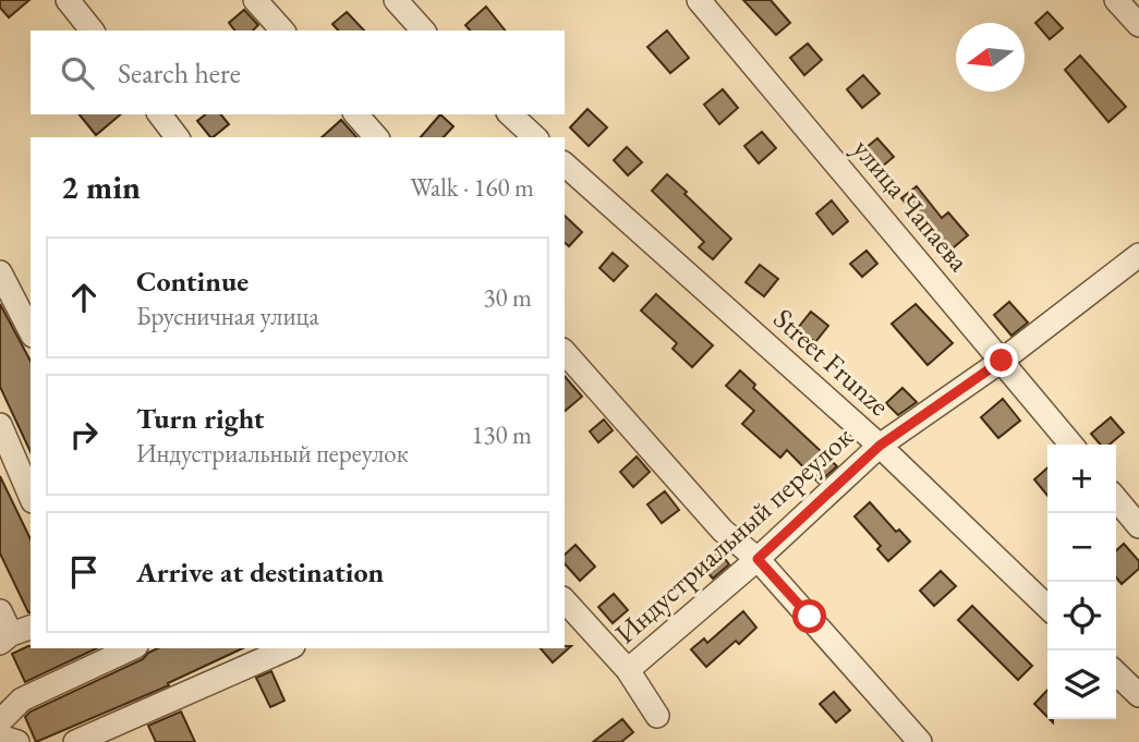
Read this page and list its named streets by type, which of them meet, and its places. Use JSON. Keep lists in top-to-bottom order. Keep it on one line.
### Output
{"streets":{"street":["улица Чапаева","Street Frunze","Индустриальный переулок"]},"crossings":[["улица Чапаева","Индустриальный переулок"],["Street Frunze","Индустриальный переулок"]],"north":"left","page":{"search":"Search here","heading":["2 min","Walk · 160 m"],"list":[["Continue","Брусничная улица","30 m"],["Turn right","Индустриальный переулок","130 m"],"Arrive at destination"],"map_buttons":["+","−"]}}
